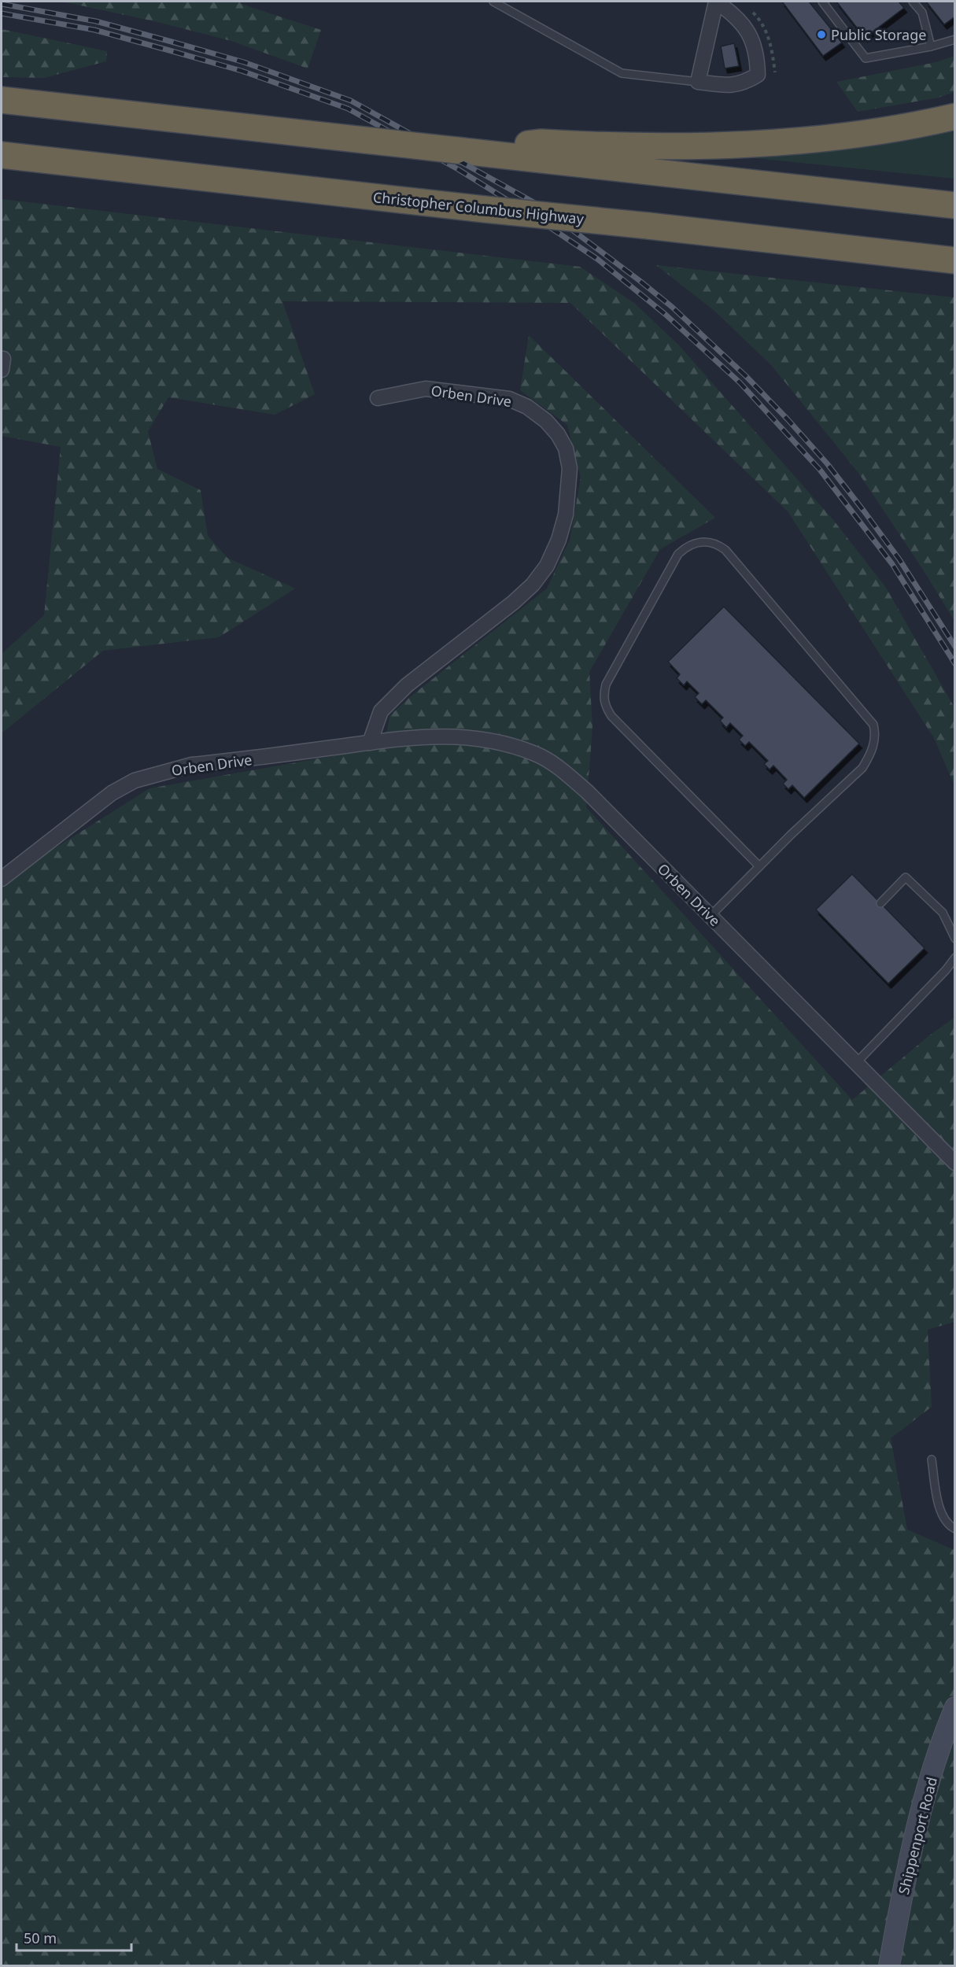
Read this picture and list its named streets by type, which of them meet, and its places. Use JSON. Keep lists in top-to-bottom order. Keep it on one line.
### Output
{"streets":{"highway":["Christopher Columbus Highway"],"street":["Orben Drive","Shippenport Road"]},"places":["Public Storage"],"scale_bar":"50 m"}
